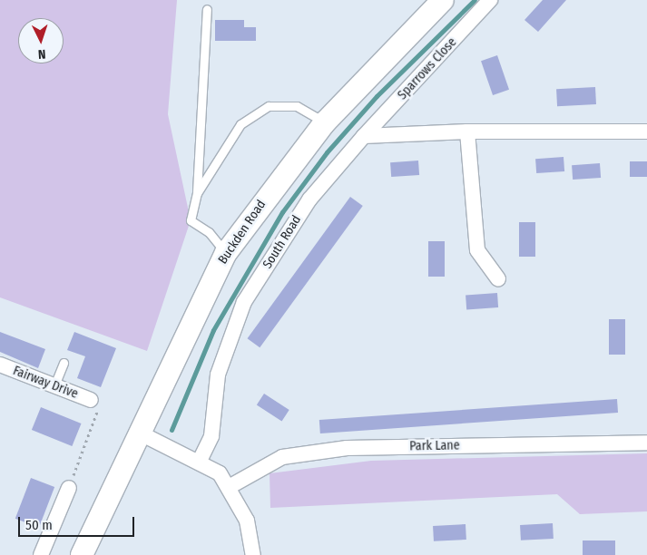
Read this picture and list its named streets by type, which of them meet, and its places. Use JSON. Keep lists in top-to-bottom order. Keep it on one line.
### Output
{"streets":{"main road":["Buckden Road"],"street":["Sparrows Close","South Road","Fairway Drive","Park Lane"]},"crossings":[["Sparrows Close","South Road"]],"scale_bar":"50 m","north":"bottom"}
